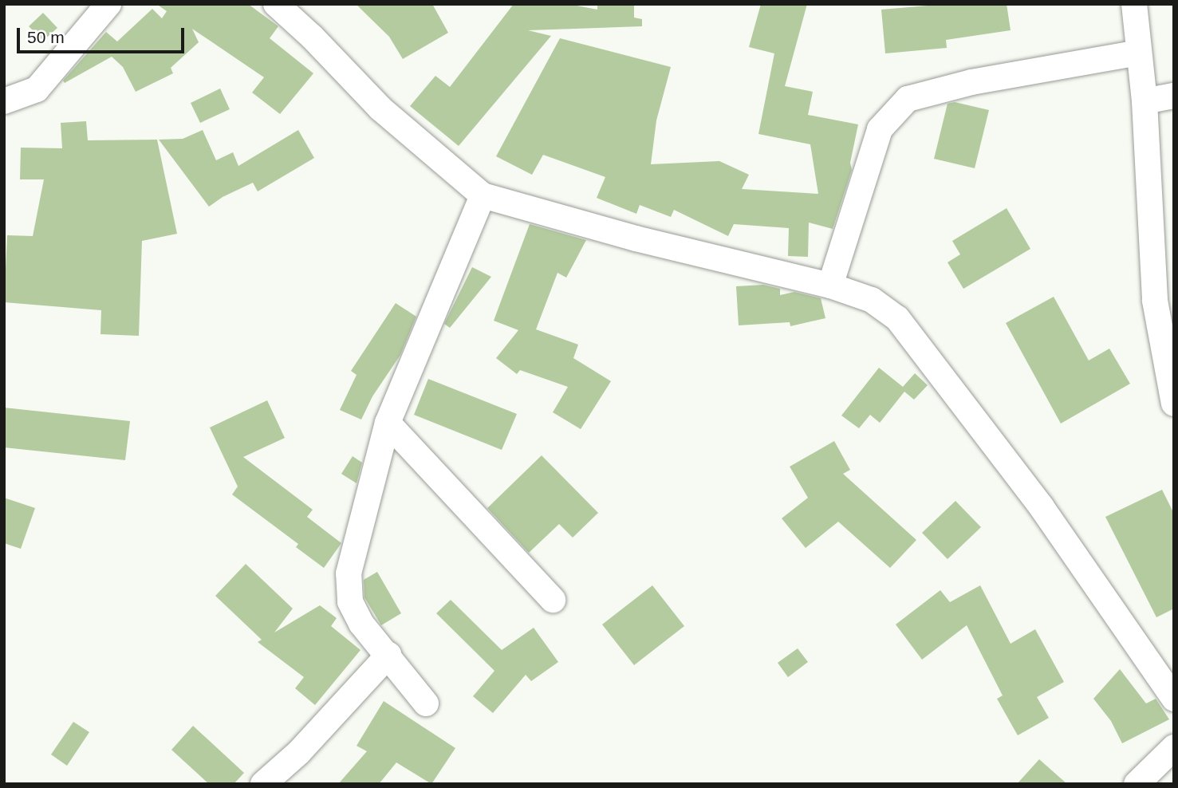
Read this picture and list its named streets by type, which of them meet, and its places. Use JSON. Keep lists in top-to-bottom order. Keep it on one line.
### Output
{"scale_bar":"50 m"}
